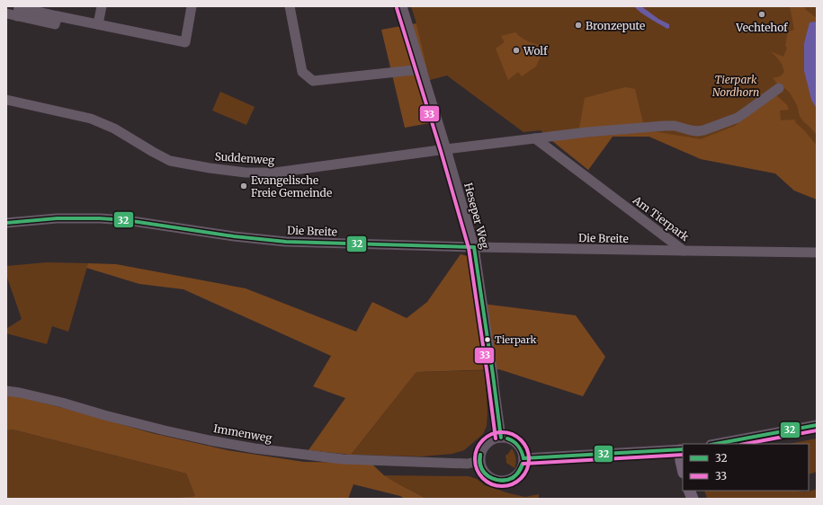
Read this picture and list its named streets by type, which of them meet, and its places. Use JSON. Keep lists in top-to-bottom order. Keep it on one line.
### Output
{"streets":{"street":["Suddenweg","Heseper Weg","Am Tierpark","Die Breite","Immenweg"]},"crossings":[["Suddenweg","Heseper Weg"],["Suddenweg","Am Tierpark"],["Heseper Weg","Die Breite"],["Heseper Weg","Immenweg"],["Am Tierpark","Die Breite"]],"parks":["Tierpark Nordhorn"],"places":["Vechtehof","Bronzepute","Wolf","Evangelische Freie Gemeinde","Tierpark"],"lines":["transit line 33","transit line 32"],"legend":["32","33"]}
